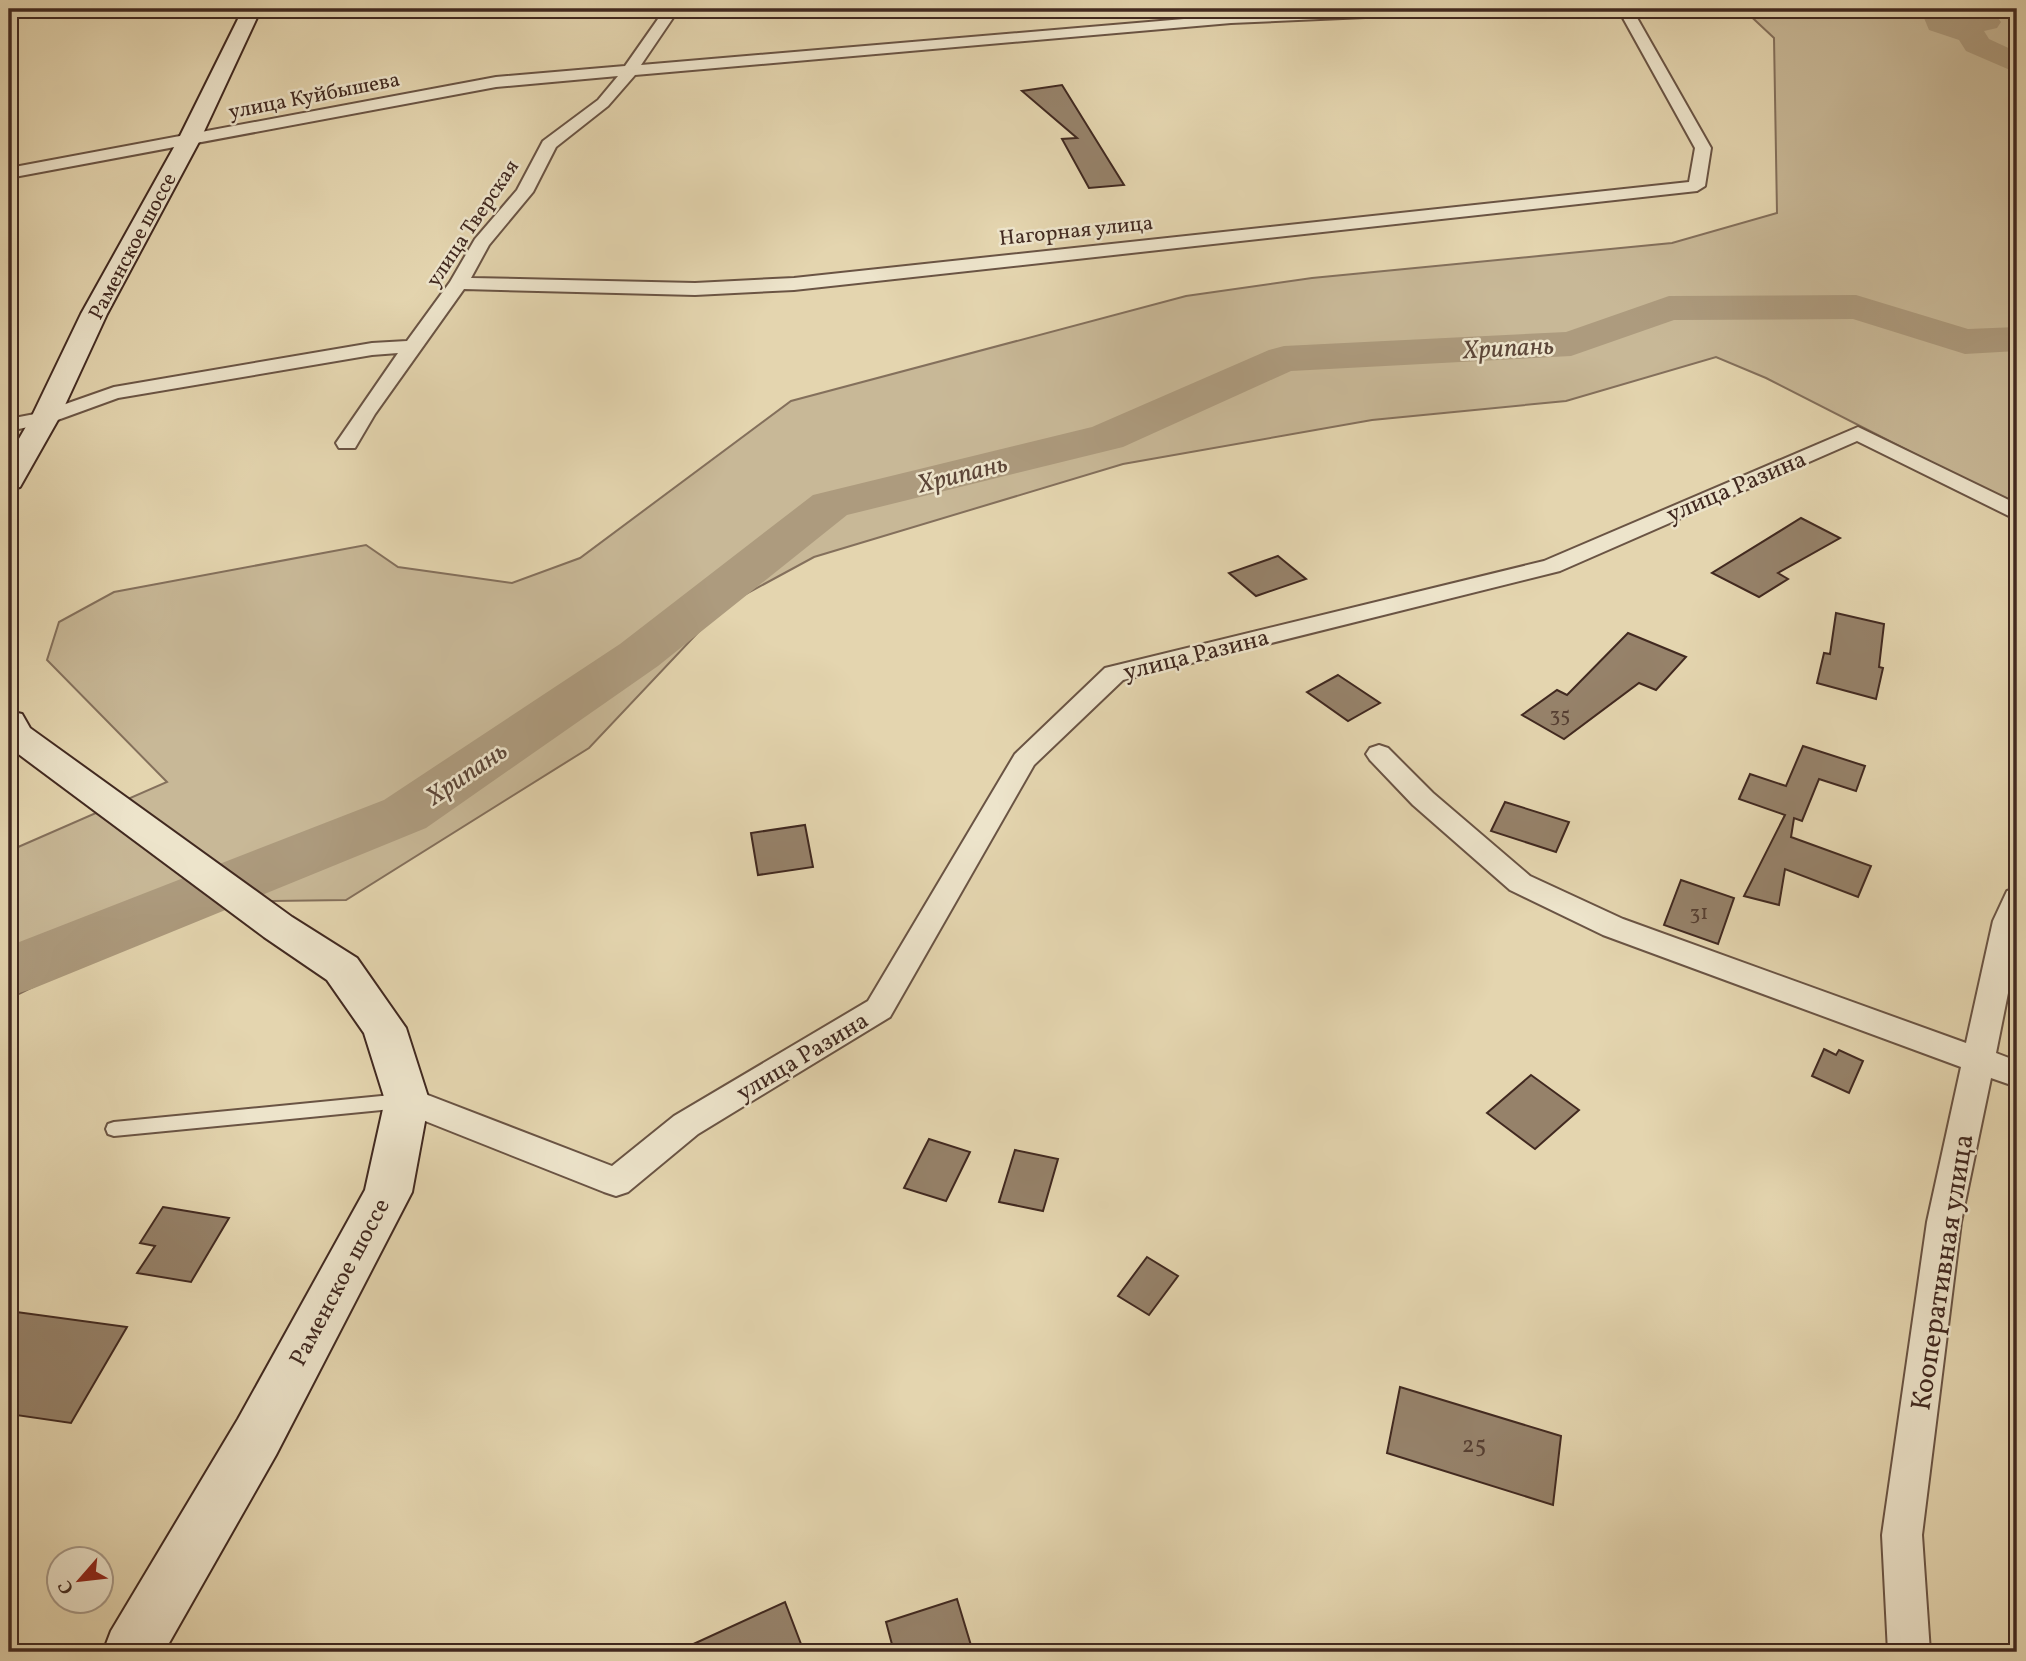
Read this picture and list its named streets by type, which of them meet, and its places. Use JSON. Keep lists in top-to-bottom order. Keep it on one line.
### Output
{"streets":{"main road":["Раменское шоссе"],"street":["улица Куйбышева","улица Тверская","Нагорная улица","улица Разина","Кооперативная улица"]},"crossings":[["улица Куйбышева","улица Тверская"],["улица Куйбышева","Раменское шоссе"],["улица Тверская","Нагорная улица"],["Раменское шоссе","улица Разина"]],"water":["Хрипань"],"house_numbers":["35","31","25"],"north":"bottom left"}
